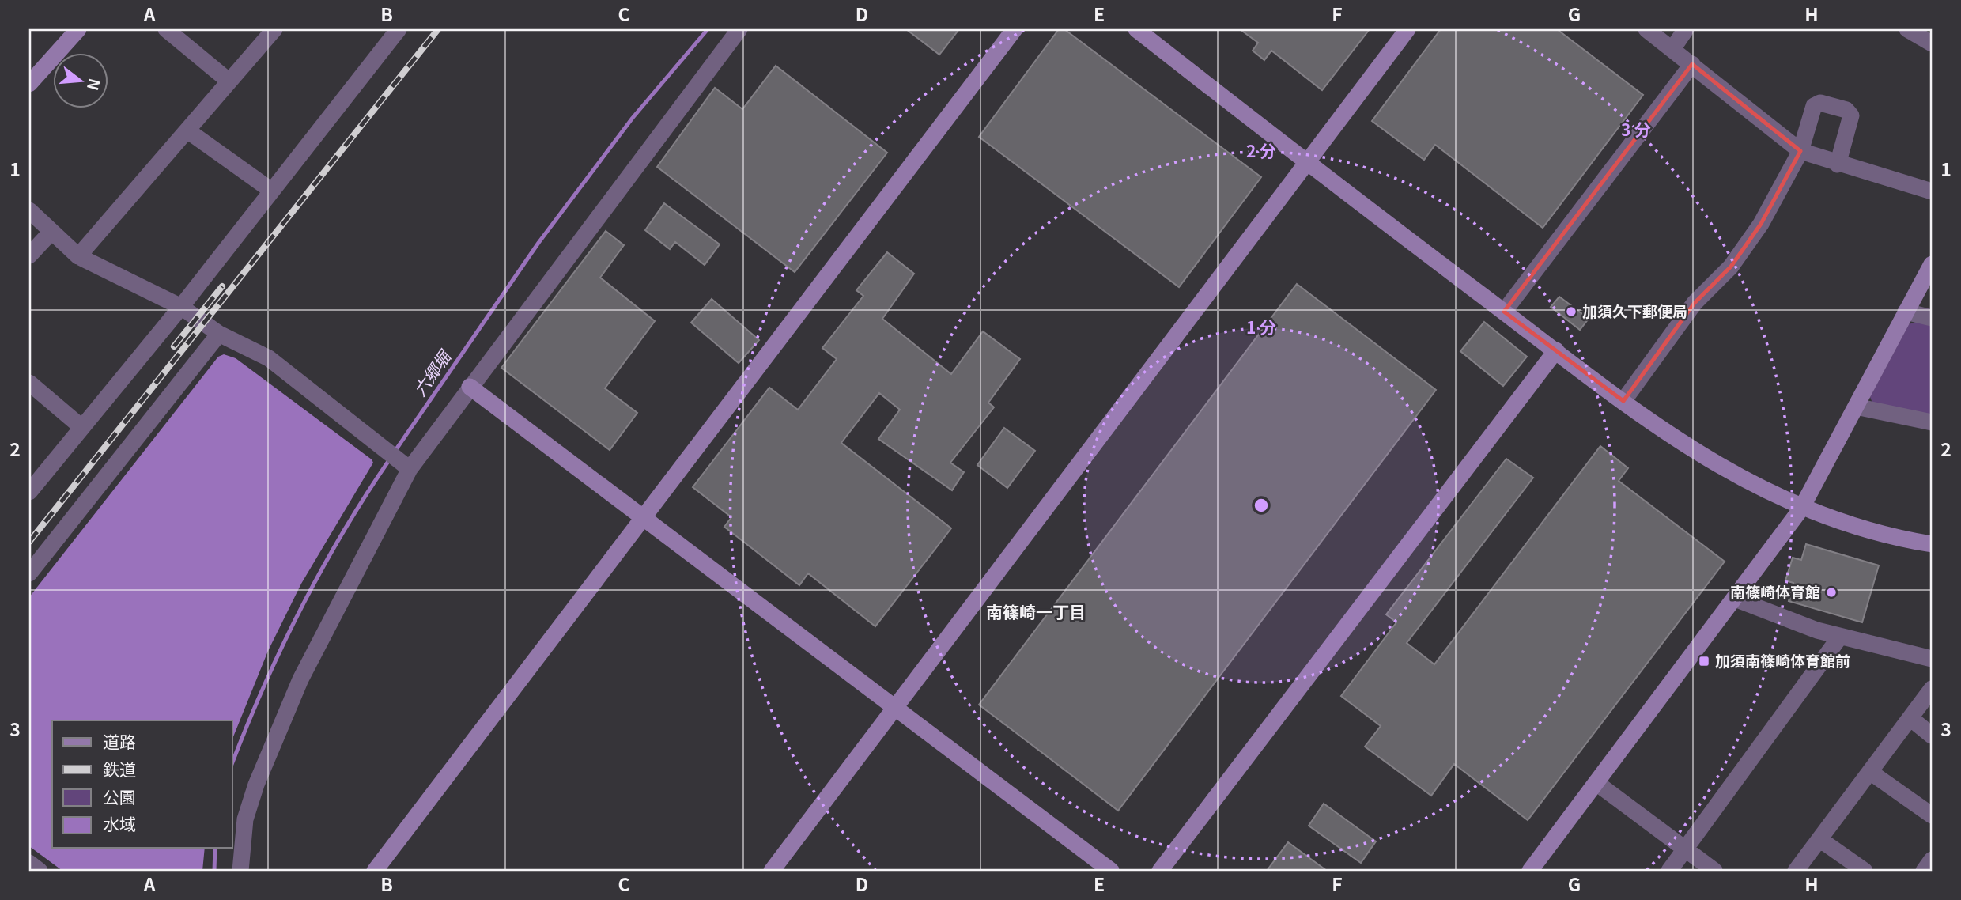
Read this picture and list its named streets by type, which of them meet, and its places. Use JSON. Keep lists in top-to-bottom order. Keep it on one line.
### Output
{"districts":["南篠崎一丁目"],"water":["六郷堀"],"places":{"other":["加須久下郵便局","南篠崎体育館"],"transit":["加須南篠崎体育館前"]},"legend":["道路","鉄道","公園","水域"],"north":"right","grid":{"columns":["A","B","C","D","E","F","G","H"],"rows":["1","2","3"]},"rings":["3 分","2 分","1 分"]}
